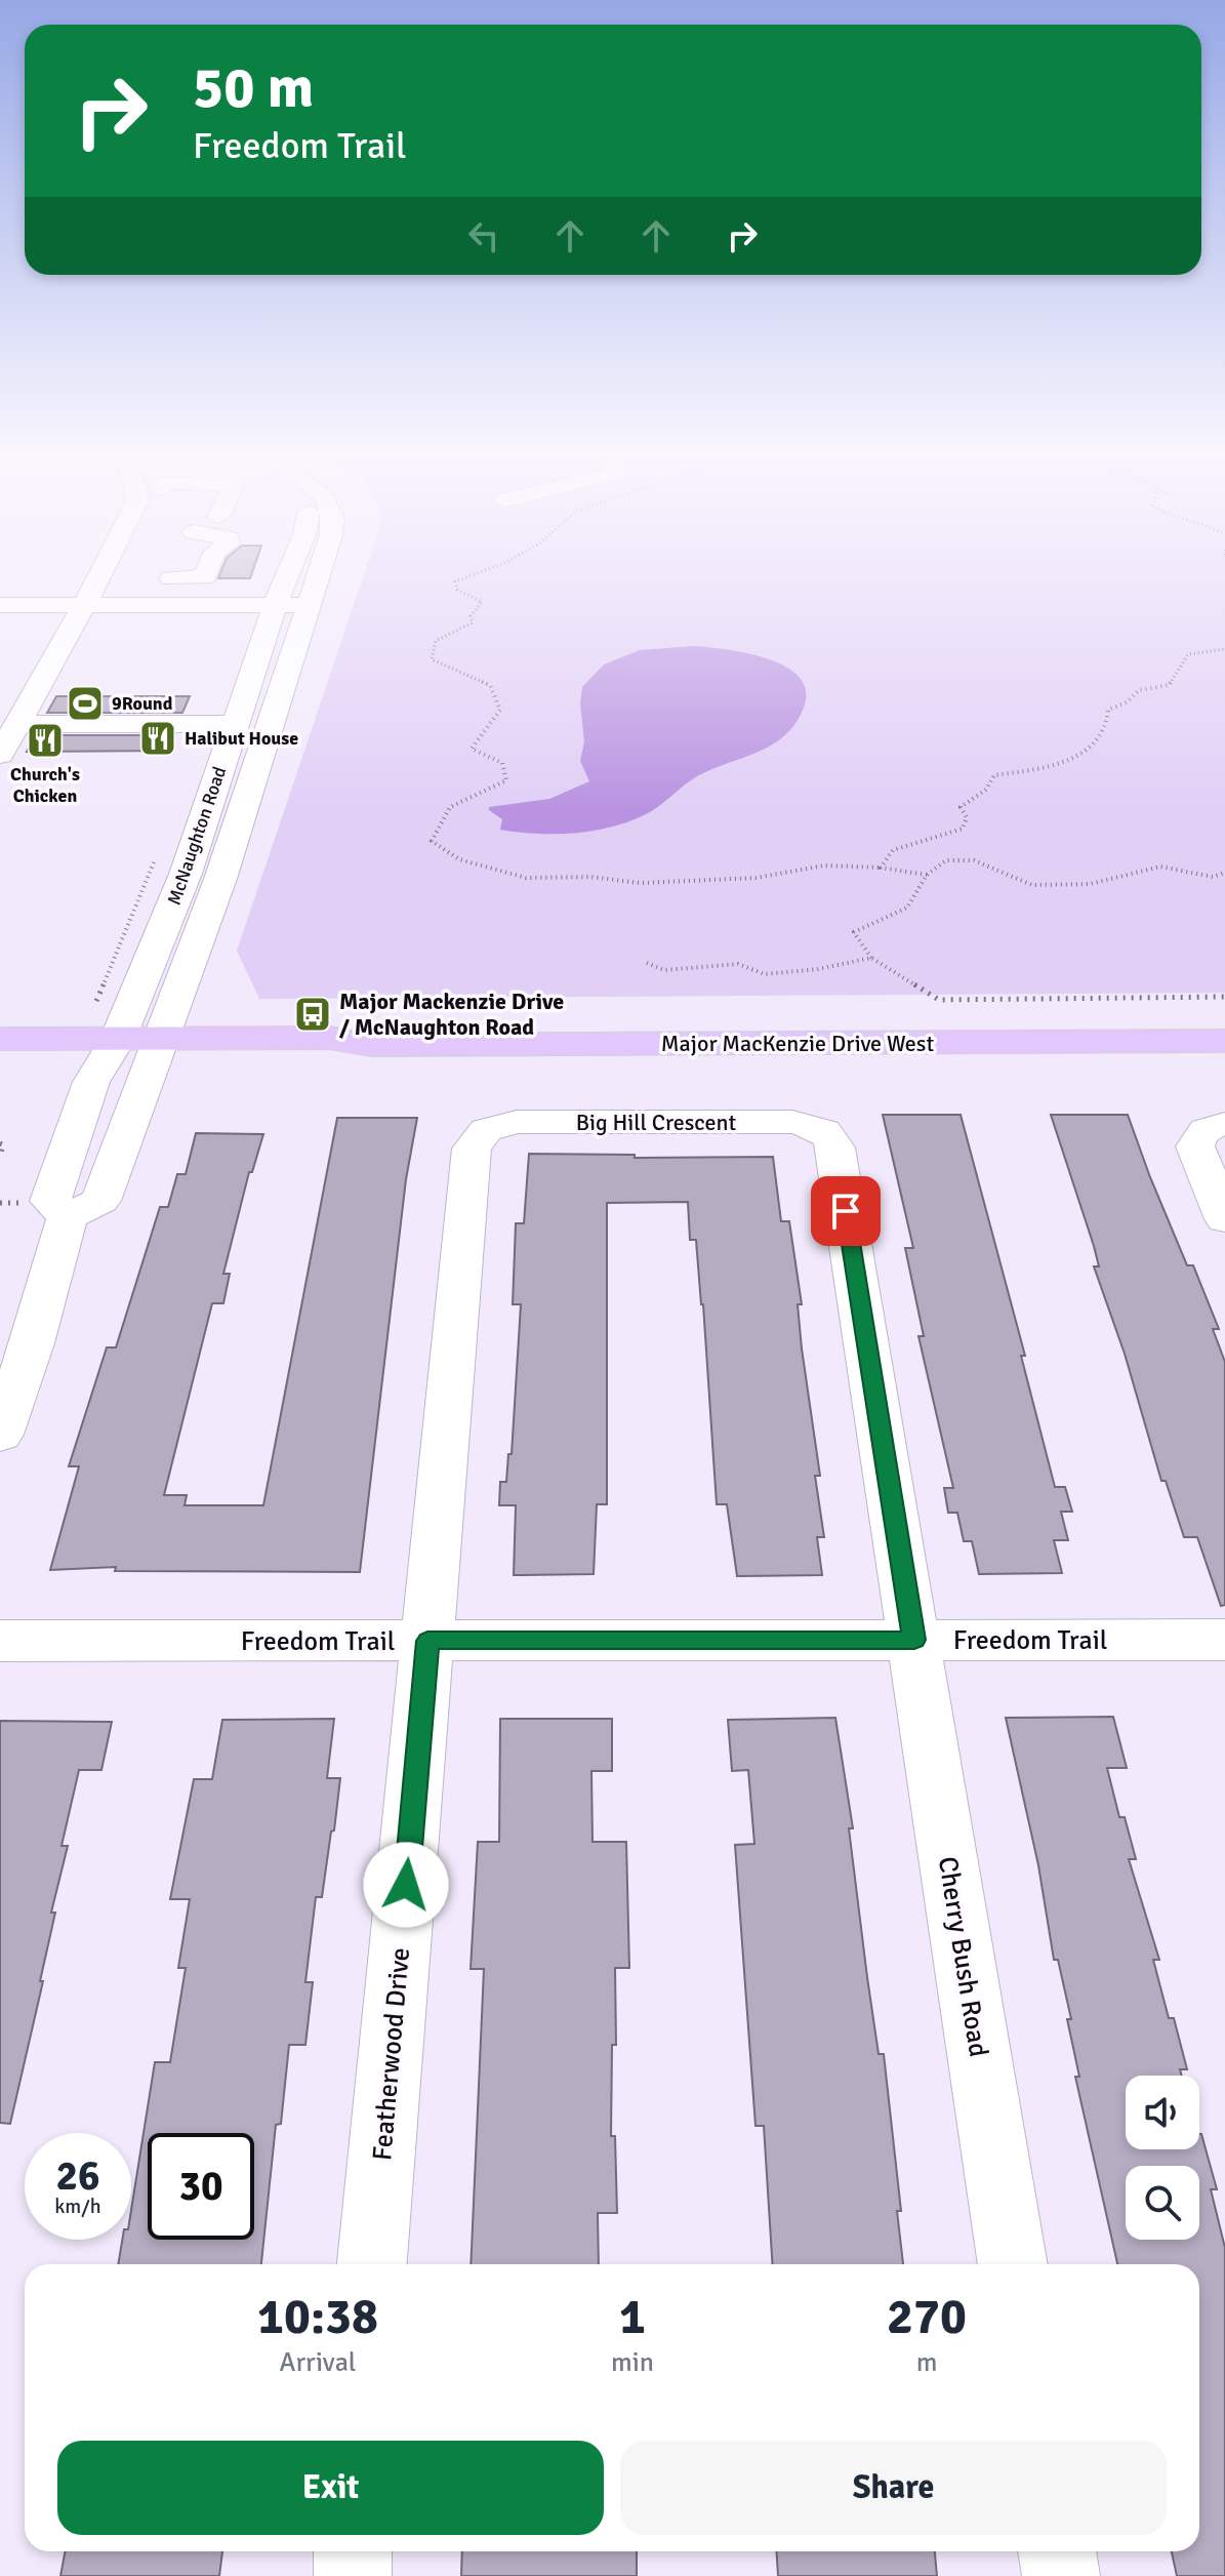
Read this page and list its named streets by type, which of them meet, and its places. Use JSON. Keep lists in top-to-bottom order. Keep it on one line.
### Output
{"streets":{"main road":["Major MacKenzie Drive West"],"street":["McNaughton Road","Big Hill Crescent","Freedom Trail","Cherry Bush Road","Featherwood Drive"]},"crossings":[["McNaughton Road","Major MacKenzie Drive West"],["Big Hill Crescent","Freedom Trail"],["Big Hill Crescent","Cherry Bush Road"],["Big Hill Crescent","Featherwood Drive"],["Freedom Trail","Cherry Bush Road"],["Freedom Trail","Featherwood Drive"]],"places":{"sports":["9Round"],"restaurant":["Halibut House","Church's Chicken"],"bus stop":["Major Mackenzie Drive / McNaughton Road"]},"page":{"turn":["50 m","Freedom Trail"],"speed":"26 km/h","limit":"30","eta":["10:38","Arrival","1","min","270","m"],"buttons":["Exit","Share"]}}
